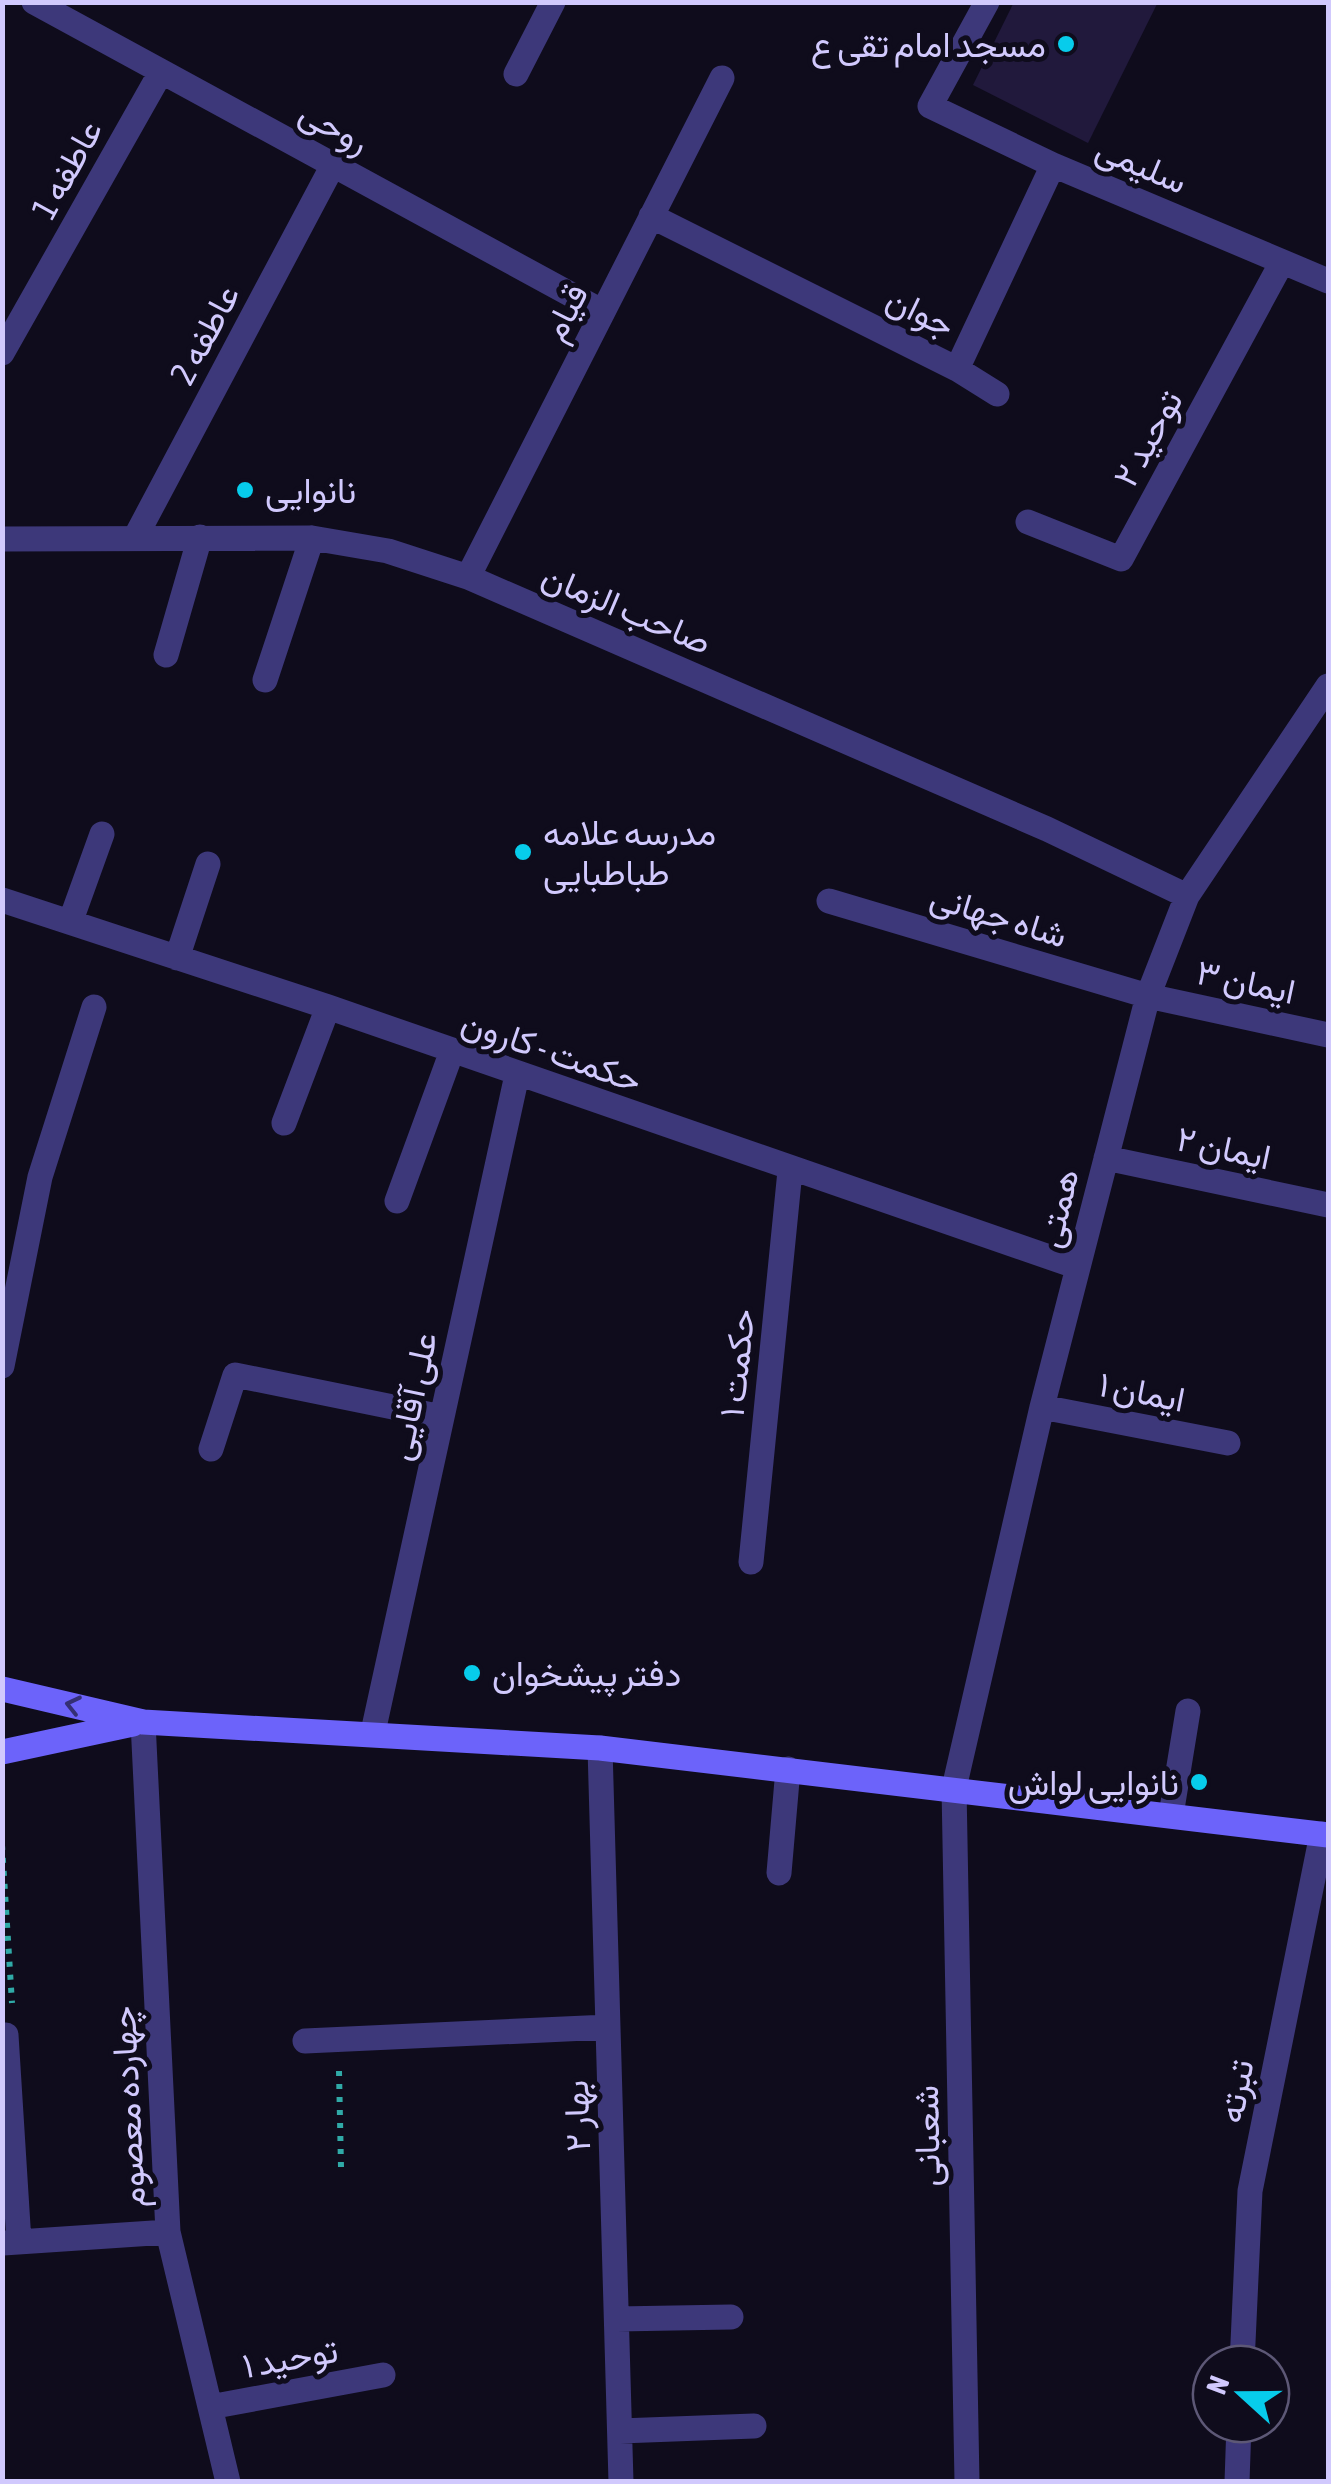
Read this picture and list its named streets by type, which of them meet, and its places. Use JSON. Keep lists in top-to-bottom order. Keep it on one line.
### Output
{"streets":{"street":["روحی","سلیمی","عاطفه 1","جوان","قیام","عاطفه 2","توحید ۲","صاحب الزمان","شاه جهانی","ایمان ۳","حکمت - کارون","ایمان ۲","همتی","حکمت ۱","ایمان ۱","علی آقایی","تبرته","چهارده معصوم","بهار ۲","شعبانی","توحید ۱"]},"crossings":[["روحی","عاطفه 1"],["روحی","قیام"],["روحی","عاطفه 2"],["سلیمی","جوان"],["سلیمی","توحید ۲"],["جوان","قیام"],["قیام","صاحب الزمان"],["عاطفه 2","صاحب الزمان"],["صاحب الزمان","همتی"],["شاه جهانی","ایمان ۳"],["شاه جهانی","همتی"],["ایمان ۳","همتی"],["حکمت - کارون","همتی"],["حکمت - کارون","حکمت ۱"],["حکمت - کارون","علی آقایی"],["ایمان ۲","همتی"],["همتی","ایمان ۱"],["همتی","شعبانی"],["چهارده معصوم","توحید ۱"]],"places":["مسجد امام تقی ع","نانوایی","مدرسه علامه طباطبایی","دفتر پیشخوان","نانوایی لواش"],"north":"left"}
